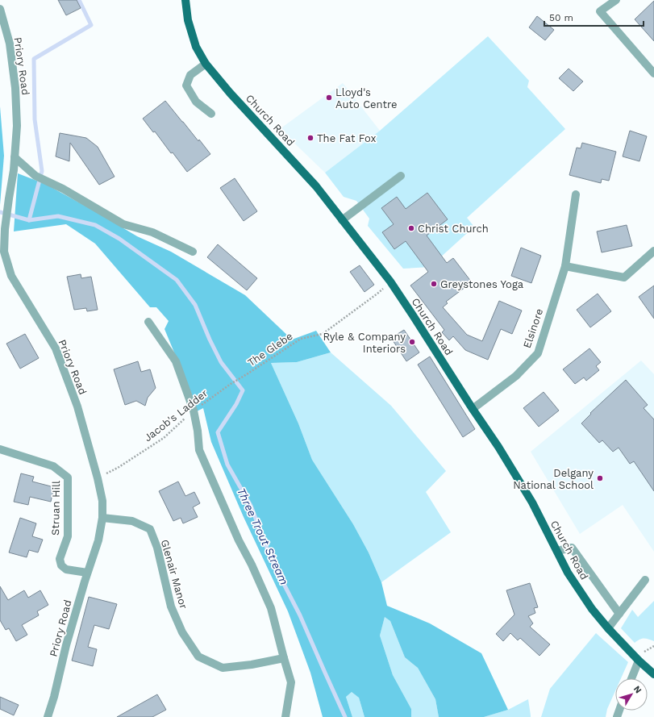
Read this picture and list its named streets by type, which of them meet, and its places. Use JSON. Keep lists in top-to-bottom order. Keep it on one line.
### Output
{"streets":{"main road":["Church Road"],"street":["Priory Road","Elsinore","Struan Hill","Glenair Manor"],"path":["The Glebe","Jacob's Ladder"]},"crossings":[["Priory Road","Jacob's Ladder"],["Priory Road","Struan Hill"],["Priory Road","Glenair Manor"],["Church Road","Elsinore"],["The Glebe","Jacob's Ladder"]],"water":["Three Trout Stream"],"places":["Lloyd's Auto Centre","The Fat Fox","Christ Church","Greystones Yoga","Ryle & Company Interiors","Delgany National School"],"scale_bar":"50 m","north":"top right"}
